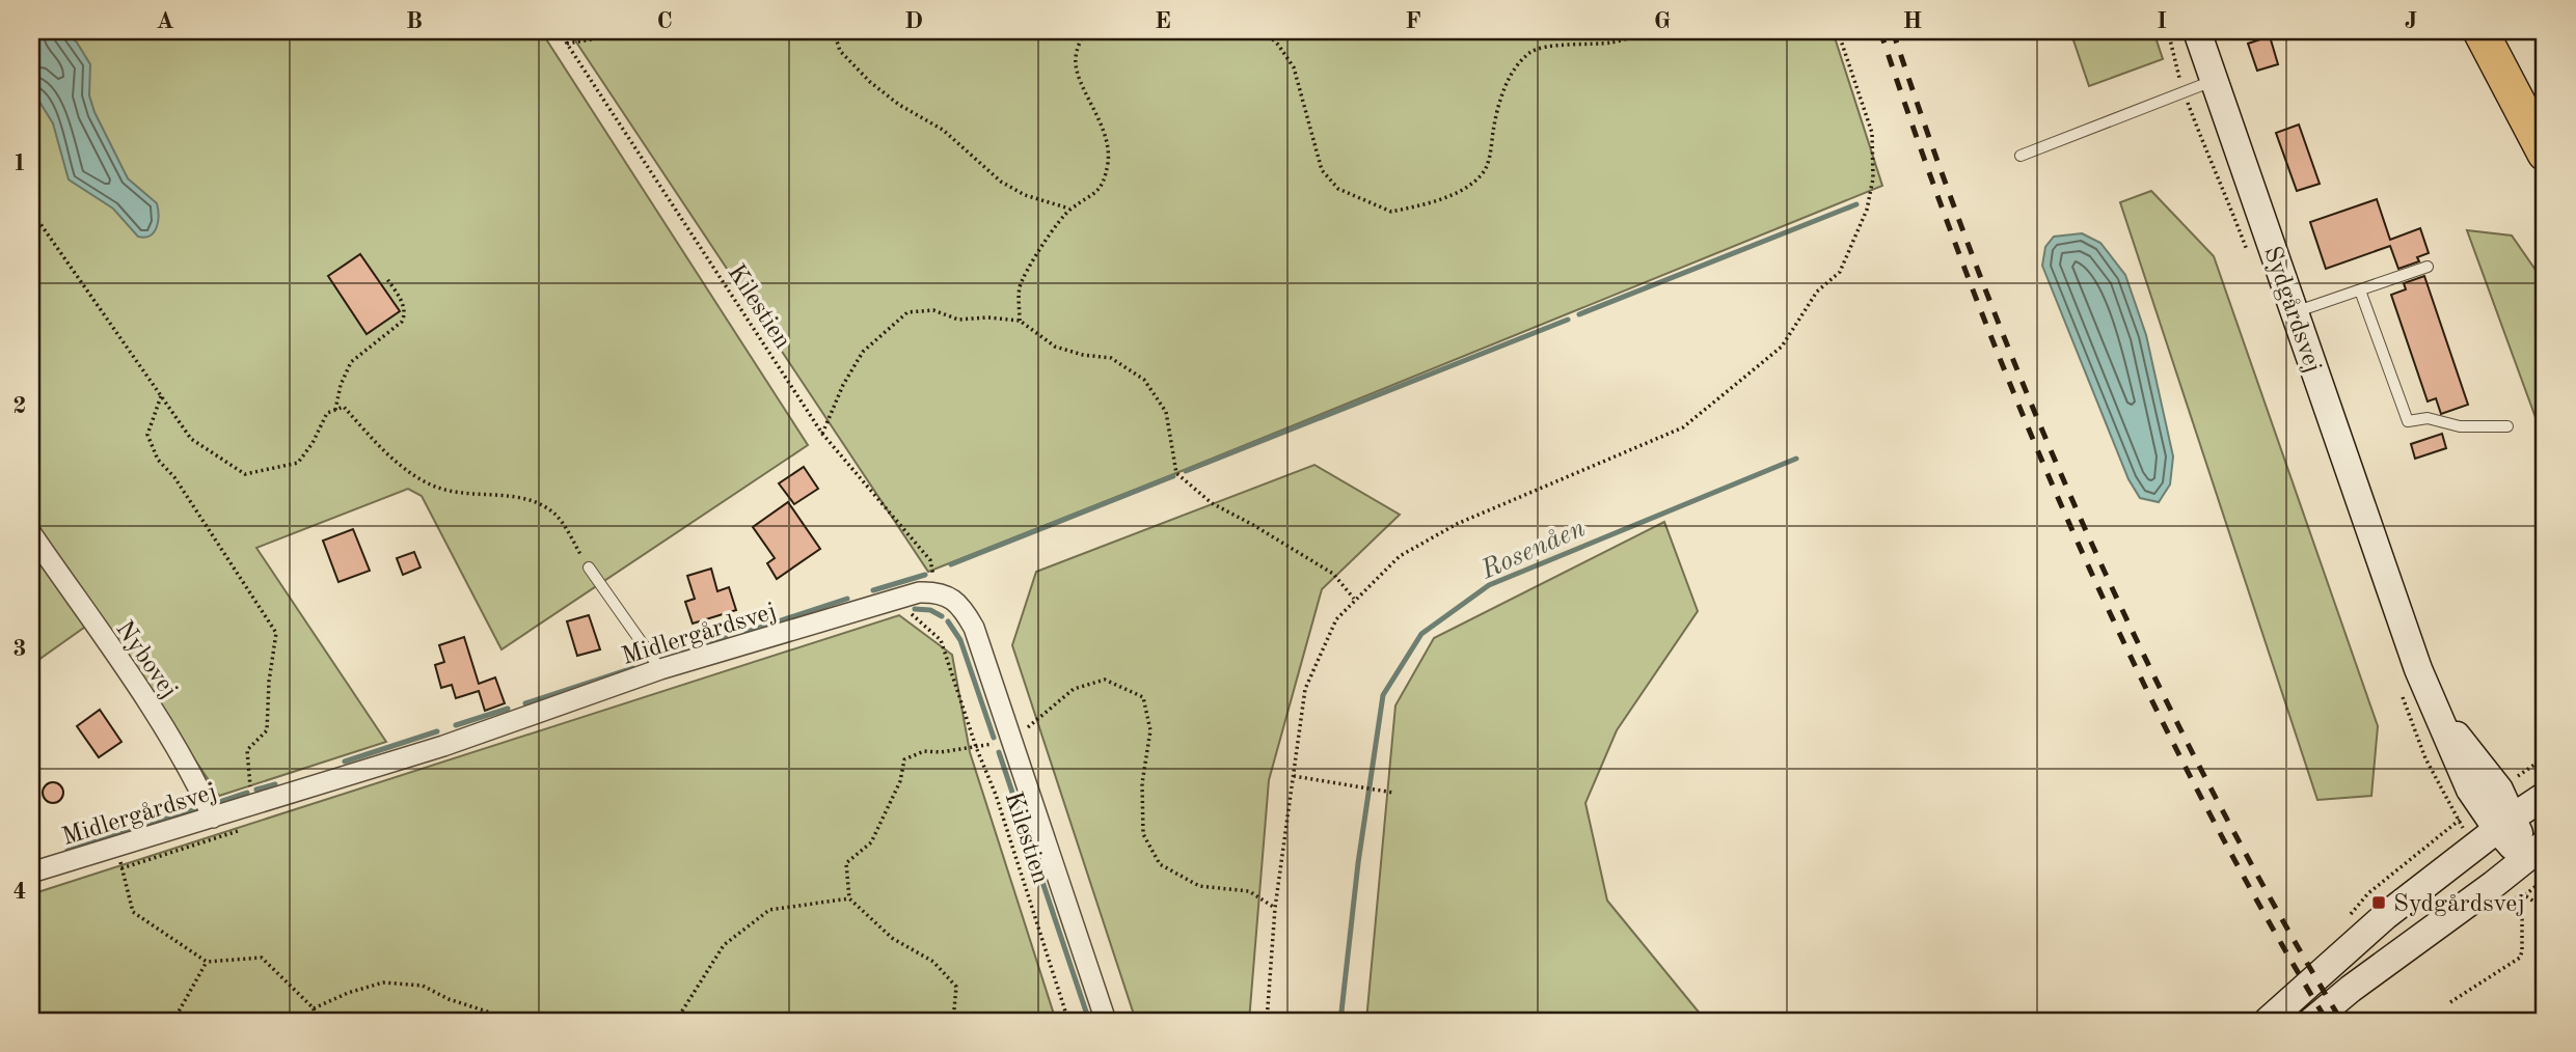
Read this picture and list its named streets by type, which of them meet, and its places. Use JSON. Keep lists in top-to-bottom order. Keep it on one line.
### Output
{"streets":{"street":["Sydgårdsvej","Midlergårdsvej","Nybovej"],"path":["Kilestien"]},"crossings":[["Kilestien","Midlergårdsvej"],["Midlergårdsvej","Nybovej"]],"water":["Rosenåen"],"places":{"transit":["Sydgårdsvej"]},"grid":{"columns":["A","B","C","D","E","F","G","H","I","J"],"rows":["1","2","3","4"]}}
